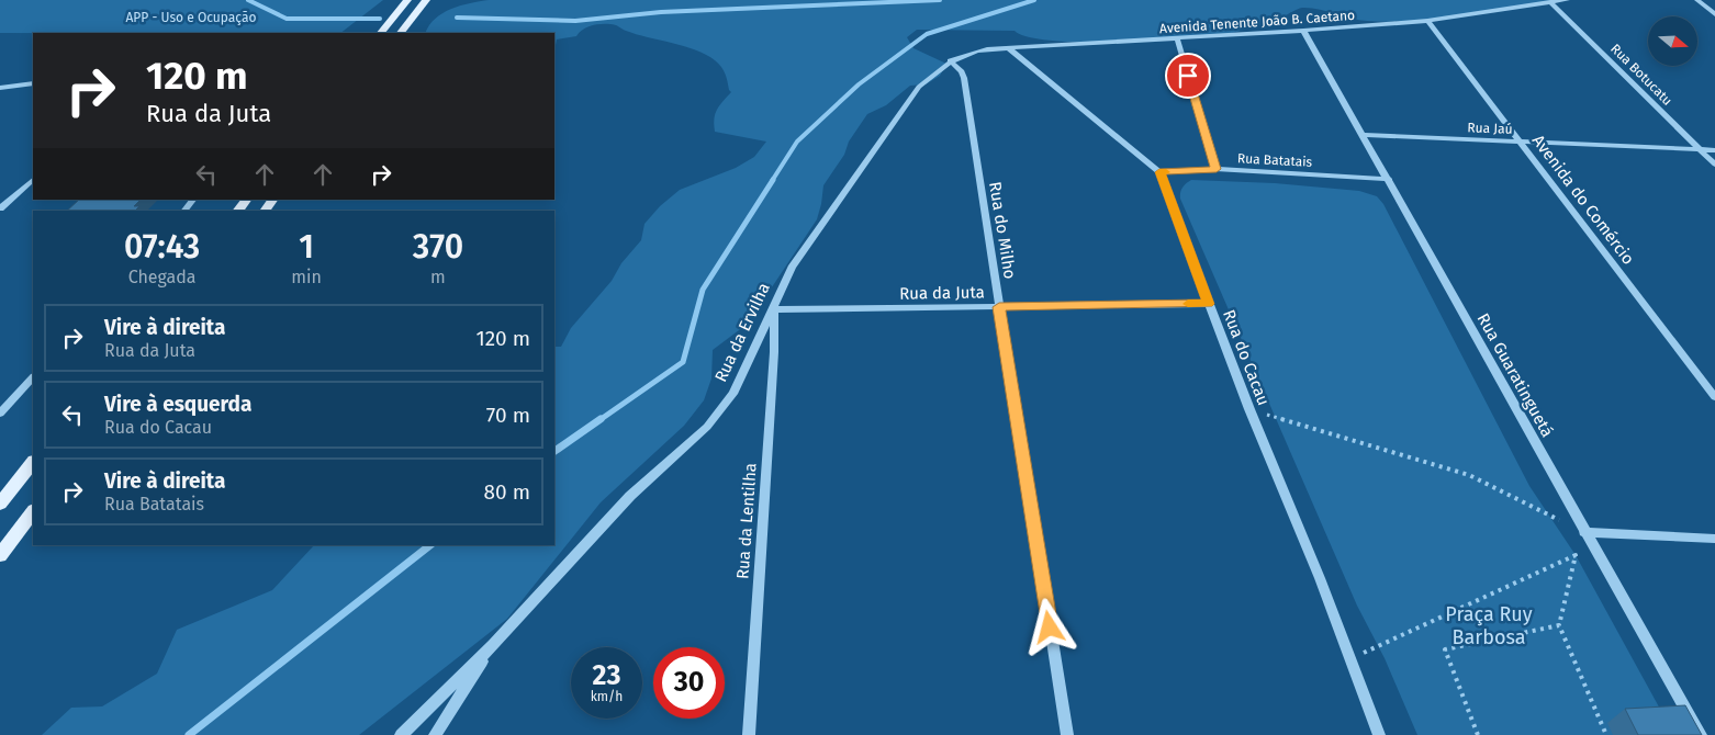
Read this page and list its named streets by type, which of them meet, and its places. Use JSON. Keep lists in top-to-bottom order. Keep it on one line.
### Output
{"streets":{"street":["Avenida Tenente João B. Caetano","Rua Botucatu","Rua Jaú","Rua Batatais","Avenida do Comércio","Rua do Milho","Rua da Juta","Rua da Ervilha","Rua do Cacau","Rua Guaratinguetá","Rua da Lentilha"]},"crossings":[["Avenida Tenente João B. Caetano","Rua Botucatu"],["Avenida Tenente João B. Caetano","Avenida do Comércio"],["Avenida Tenente João B. Caetano","Rua do Milho"],["Avenida Tenente João B. Caetano","Rua da Ervilha"],["Avenida Tenente João B. Caetano","Rua do Cacau"],["Avenida Tenente João B. Caetano","Rua Guaratinguetá"],["Rua Botucatu","Rua Jaú"],["Rua Jaú","Avenida do Comércio"],["Rua Jaú","Rua Guaratinguetá"],["Rua Batatais","Rua do Cacau"],["Rua Batatais","Rua Guaratinguetá"],["Rua do Milho","Rua da Juta"],["Rua do Milho","Rua da Ervilha"],["Rua da Juta","Rua da Ervilha"],["Rua da Juta","Rua do Cacau"],["Rua da Juta","Rua da Lentilha"],["Rua da Ervilha","Rua da Lentilha"]],"parks":["APP - Uso e Ocupação","Praça Ruy Barbosa"],"north":"right","page":{"turn":["120 m","Rua da Juta"],"eta":["07:43","Chegada","1","min","370","m"],"list":[{"name":"Vire à direita","note":"Rua da Juta","value":"120 m"},{"name":"Vire à esquerda","note":"Rua do Cacau","value":"70 m"},{"name":"Vire à direita","note":"Rua Batatais","value":"80 m"}],"speed":"23 km/h","limit":"30"}}
